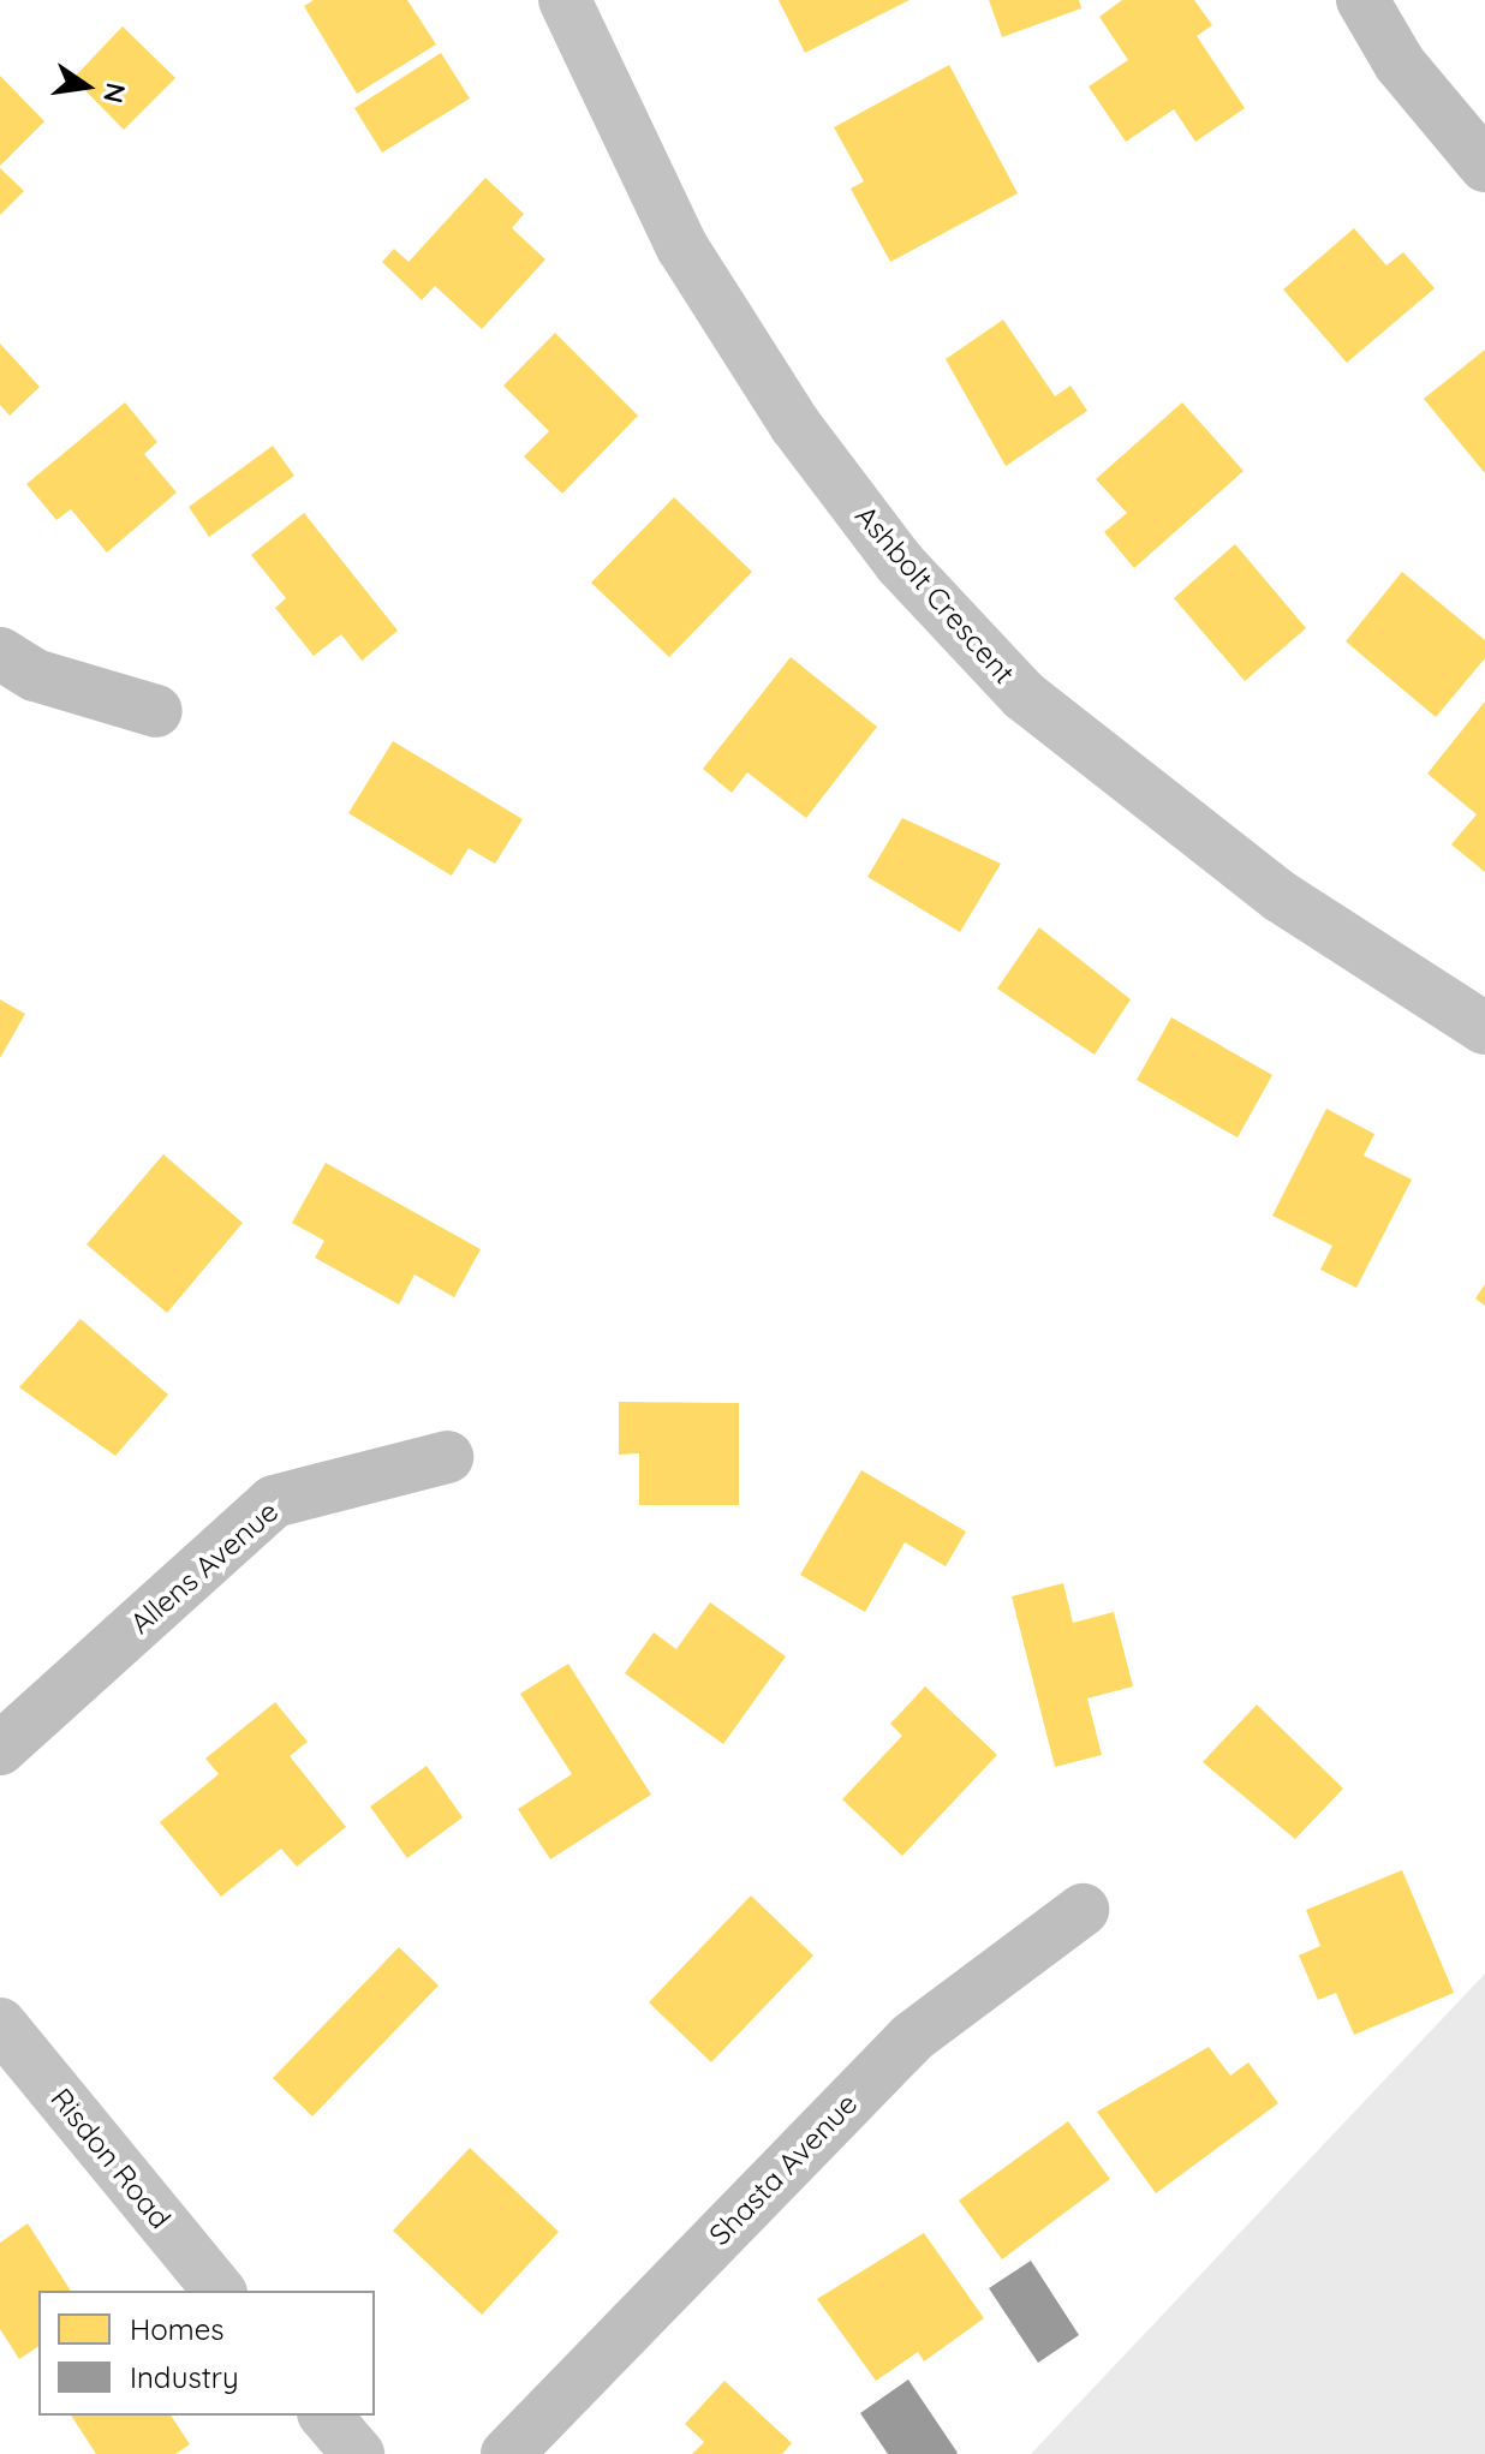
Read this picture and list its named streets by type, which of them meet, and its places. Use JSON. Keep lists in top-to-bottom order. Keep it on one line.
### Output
{"streets":{"street":["Ashbolt Crescent","Allens Avenue","Risdon Road","Shasta Avenue"]},"legend":["Homes","Industry"],"north":"right"}
